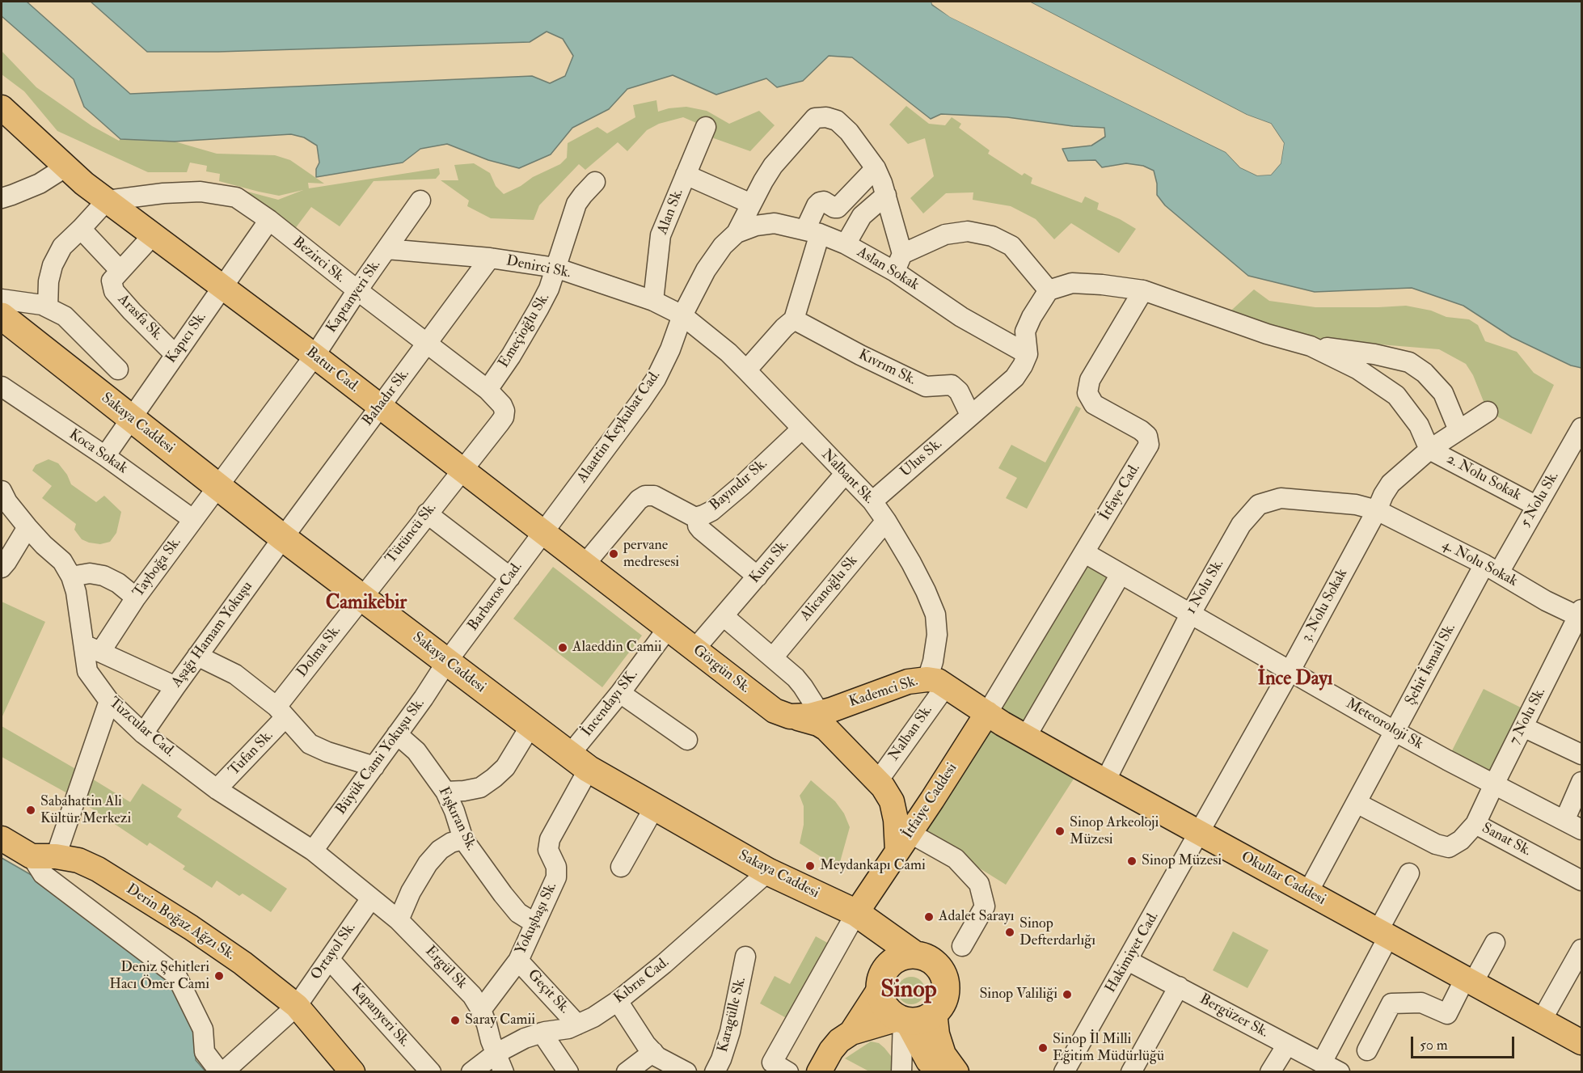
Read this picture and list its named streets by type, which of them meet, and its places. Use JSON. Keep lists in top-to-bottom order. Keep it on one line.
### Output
{"streets":{"highway":["Sakaya Caddesi"],"main road":["Batur Cad.","Görgün Sk.","Kademci Sk.","İtfaiye Caddesi","Okullar Caddesi","Derin Boğaz Ağzı Sk."],"street":["Alan Sk.","Bezirci Sk.","Denirci Sk.","Aslan Sokak","Kaptanyeri Sk.","Arasfa Sk.","Emeçioğlu Sk.","Kapıcı Sk.","Kıvrım Sk.","Bahadır Sk.","Alaattin Keykubat Cad.","Koca Sokak","Ulus Sk.","Nalbant Sk.","2. Nolu Sokak","Bayındır Sk.","İtfaye Cad.","5 Nolu Sk.","Tütüncü Sk.","Kuru Sk.","4. Nolu Sokak","Tayboğa Sk.","1 Nolu Sk.","Alicanoğlu Sk","Barbaros Cad.","3. Nolu Sokak","Aşağı Hamam Yokuşu","Dolma Sk.","Şehit İsmail Sk.","İncendayı SK.","7 Nolu Sk.","Meteoroloji Sk","Tuzcular Cad.","Nalban Sk.","Tufan Sk.","Büyük Cami Yokuşu Sk.","Fışkıran Sk.","Sanat Sk.","Yokuşbaşı Sk.","Ortayol Sk.","Hakimiyet Cad.","Ergül Sk","Kıbrıs Cad.","Geçit Sk.","Karagülle Sk.","Kapanyeri Sk.","Bergüzer Sk."]},"crossings":[["Alan Sk.","Denirci Sk."],["Bezirci Sk.","Kaptanyeri Sk."],["Bezirci Sk.","Emeçioğlu Sk."],["Bezirci Sk.","Kapıcı Sk."],["Bezirci Sk.","Batur Cad."],["Bezirci Sk.","Bahadır Sk."],["Bezirci Sk.","Tütüncü Sk."],["Denirci Sk.","Kaptanyeri Sk."],["Denirci Sk.","Emeçioğlu Sk."],["Denirci Sk.","Bahadır Sk."],["Denirci Sk.","Alaattin Keykubat Cad."],["Denirci Sk.","Nalbant Sk."],["Aslan Sokak","Alaattin Keykubat Cad."],["Aslan Sokak","Ulus Sk."],["Kaptanyeri Sk.","Batur Cad."],["Kaptanyeri Sk.","Sakaya Caddesi"],["Kaptanyeri Sk.","Tayboğa Sk."],["Arasfa Sk.","Kapıcı Sk."],["Arasfa Sk.","Batur Cad."],["Kapıcı Sk.","Batur Cad."],["Kapıcı Sk.","Sakaya Caddesi"],["Kapıcı Sk.","Koca Sokak"],["Kıvrım Sk.","Ulus Sk."],["Batur Cad.","Bahadır Sk."],["Batur Cad.","Alaattin Keykubat Cad."],["Batur Cad.","Bayındır Sk."],["Batur Cad.","Tütüncü Sk."],["Batur Cad.","Barbaros Cad."],["Batur Cad.","Görgün Sk."],["Batur Cad.","İncendayı SK."],["Bahadır Sk.","Sakaya Caddesi"],["Bahadır Sk.","Aşağı Hamam Yokuşu"],["Sakaya Caddesi","Tütüncü Sk."],["Sakaya Caddesi","Tayboğa Sk."],["Sakaya Caddesi","Barbaros Cad."],["Sakaya Caddesi","Aşağı Hamam Yokuşu"],["Sakaya Caddesi","Dolma Sk."],["Sakaya Caddesi","İncendayı SK."],["Sakaya Caddesi","Büyük Cami Yokuşu Sk."],["Sakaya Caddesi","İtfaiye Caddesi"],["Sakaya Caddesi","Yokuşbaşı Sk."],["Sakaya Caddesi","Kıbrıs Cad."],["Alaattin Keykubat Cad.","Nalbant Sk."],["Alaattin Keykubat Cad.","Barbaros Cad."],["Koca Sokak","Tayboğa Sk."],["Ulus Sk.","Nalbant Sk."],["Nalbant Sk.","Bayındır Sk."],["Nalbant Sk.","Kuru Sk."],["Nalbant Sk.","Alicanoğlu Sk"],["Nalbant Sk.","Kademci Sk."],["Nalbant Sk.","Nalban Sk."],["2. Nolu Sokak","5 Nolu Sk."],["2. Nolu Sokak","3. Nolu Sokak"],["İtfaye Cad.","Meteoroloji Sk"],["İtfaye Cad.","İtfaiye Caddesi"],["İtfaye Cad.","Okullar Caddesi"],["5 Nolu Sk.","4. Nolu Sokak"],["5 Nolu Sk.","Şehit İsmail Sk."],["Tütüncü Sk.","Dolma Sk."],["Kuru Sk.","Görgün Sk."],["4. Nolu Sokak","1 Nolu Sk."],["4. Nolu Sokak","3. Nolu Sokak"],["4. Nolu Sokak","Şehit İsmail Sk."],["4. Nolu Sokak","7 Nolu Sk."],["Tayboğa Sk.","Tuzcular Cad."],["1 Nolu Sk.","3. Nolu Sokak"],["1 Nolu Sk.","Meteoroloji Sk"],["1 Nolu Sk.","Okullar Caddesi"],["Barbaros Cad.","Büyük Cami Yokuşu Sk."],["3. Nolu Sokak","Meteoroloji Sk"],["3. Nolu Sokak","Okullar Caddesi"],["3. Nolu Sokak","Hakimiyet Cad."],["Aşağı Hamam Yokuşu","Tuzcular Cad."],["Dolma Sk.","Tufan Sk."],["Şehit İsmail Sk.","Meteoroloji Sk"],["Şehit İsmail Sk.","Sanat Sk."],["Şehit İsmail Sk.","Okullar Caddesi"],["Görgün Sk.","Kademci Sk."],["Görgün Sk.","İncendayı SK."],["Kademci Sk.","Nalban Sk."],["İncendayı SK.","Yokuşbaşı Sk."],["7 Nolu Sk.","Meteoroloji Sk"],["7 Nolu Sk.","Sanat Sk."],["Tuzcular Cad.","Tufan Sk."],["Tuzcular Cad.","Büyük Cami Yokuşu Sk."],["Tuzcular Cad.","Ortayol Sk."],["Tuzcular Cad.","Ergül Sk"],["Büyük Cami Yokuşu Sk.","Fışkıran Sk."],["İtfaiye Caddesi","Okullar Caddesi"],["Fışkıran Sk.","Yokuşbaşı Sk."],["Okullar Caddesi","Hakimiyet Cad."],["Yokuşbaşı Sk.","Ergül Sk"],["Yokuşbaşı Sk.","Geçit Sk."],["Derin Boğaz Ağzı Sk.","Ortayol Sk."],["Ortayol Sk.","Ergül Sk"],["Ortayol Sk.","Kapanyeri Sk."],["Hakimiyet Cad.","Bergüzer Sk."],["Ergül Sk","Kıbrıs Cad."],["Kıbrıs Cad.","Geçit Sk."]],"districts":["Camikebir","İnce Dayı","Sinop"],"places":["pervane medresesi","Alaeddin Camii","Sabahattin Ali Kültür Merkezi","Sinop Arkeoloji Müzesi","Sinop Müzesi","Meydankapı Cami","Adalet Sarayı","Sinop Defterdarlığı","Deniz Şehitleri Hacı Ömer Cami","Sinop Valiliği","Saray Camii","Sinop İl Milli Eğitim Müdürlüğü"],"scale_bar":"50 m"}
